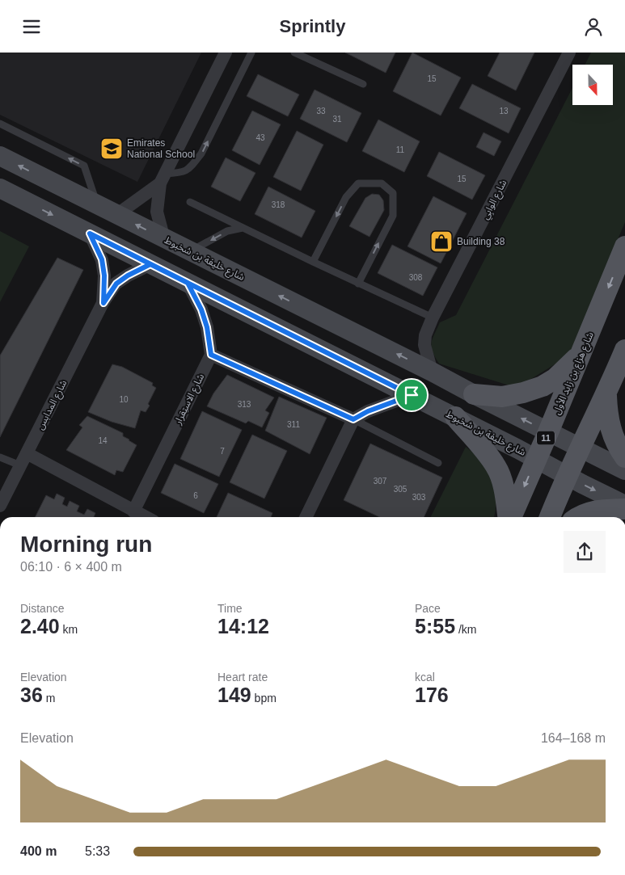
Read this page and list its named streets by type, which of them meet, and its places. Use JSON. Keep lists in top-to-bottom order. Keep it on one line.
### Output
{"streets":{"main road":["شارع خليفة بن شخبوط","شارع هزاع بن زايد الأول","11"],"street":["شارع الوابِي","شارع الاستِقرار","شارع المدابس"]},"crossings":[["شارع الوابِي","شارع خليفة بن شخبوط"],["شارع خليفة بن شخبوط","شارع هزاع بن زايد الأول"],["شارع خليفة بن شخبوط","شارع المدابس"]],"places":{"school or university":["Emirates National School"],"shop":["Building 38"]},"house_numbers":["15","33","13","31","43","11","15","318","308","10","313","311","14","7","307","305","6","303"],"north":"bottom","page":{"header":"Sprintly","heading":["Morning run","06:10 · 6 × 400 m"],"stats":[["Distance","2.40 km"],["Time","14:12"],["Pace","5:55 /km"],["Elevation","36 m"],["Heart rate","149 bpm"],["kcal","176"]],"chart":["Elevation","164–168 m"],"list":[{"name":"400 m","note":"5:33"}]}}
